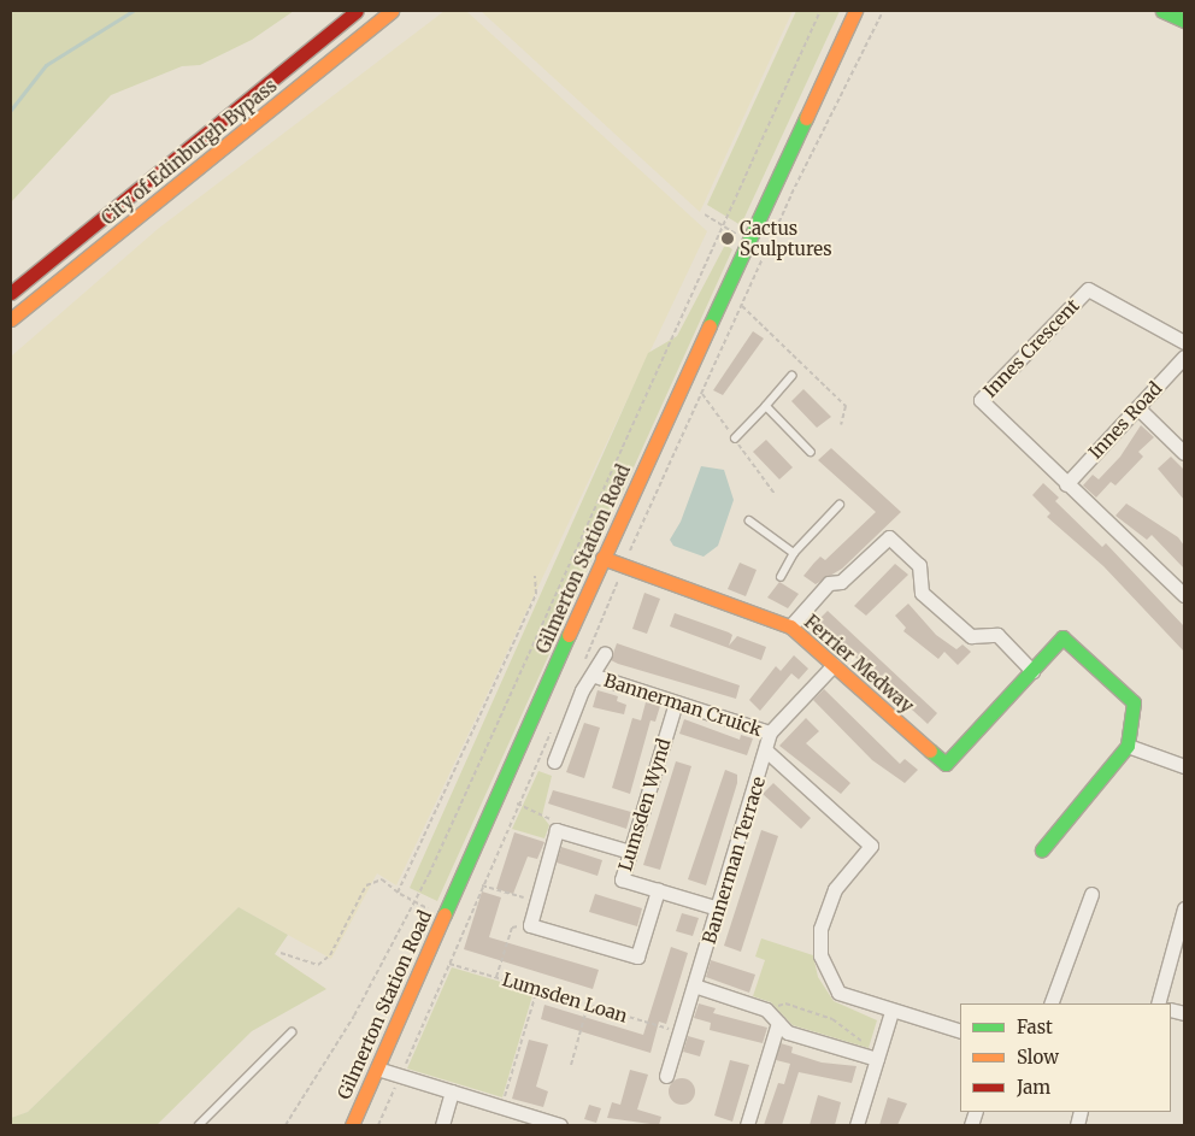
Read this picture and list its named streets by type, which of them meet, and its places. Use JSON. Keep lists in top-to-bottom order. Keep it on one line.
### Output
{"streets":{"main road":["City of Edinburgh Bypass","Gilmerton Station Road","Ferrier Medway"],"street":["Innes Crescent","Innes Road","Bannerman Cruick","Lumsden Wynd","Bannerman Terrace"],"path":["Lumsden Loan"]},"crossings":[["Innes Crescent","Innes Road"],["Gilmerton Station Road","Ferrier Medway"],["Bannerman Cruick","Lumsden Wynd"],["Bannerman Cruick","Bannerman Terrace"],["Lumsden Wynd","Bannerman Terrace"],["Bannerman Terrace","Lumsden Loan"]],"places":["Cactus Sculptures"],"legend":["Fast","Slow","Jam"]}
